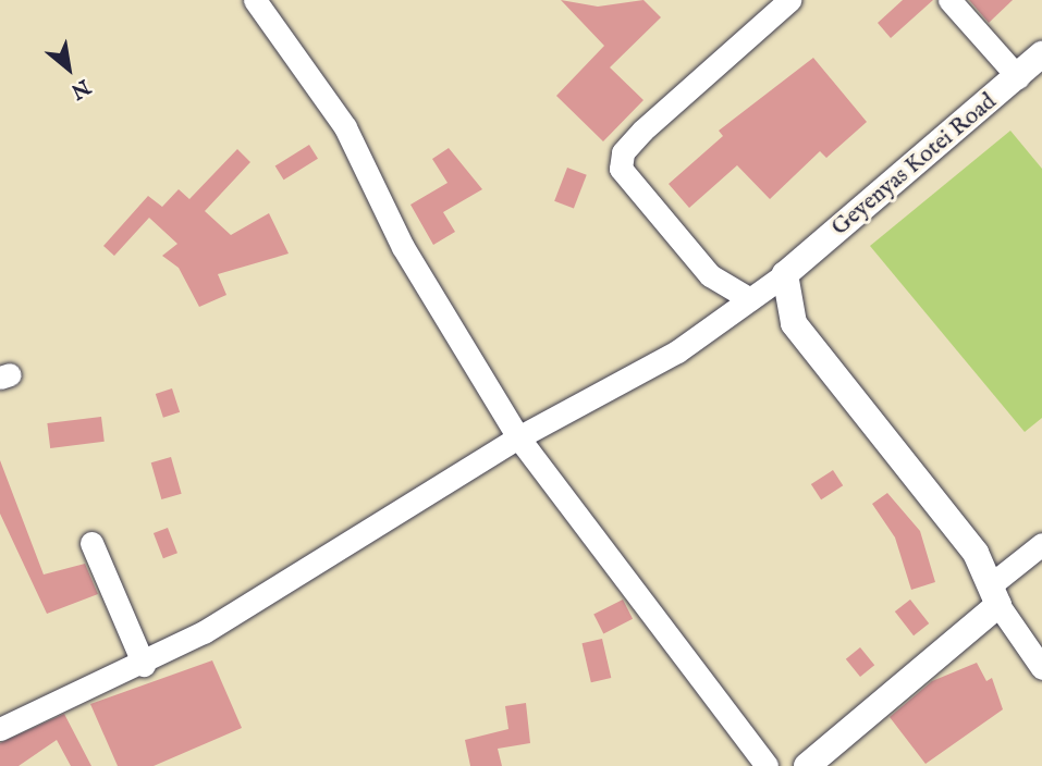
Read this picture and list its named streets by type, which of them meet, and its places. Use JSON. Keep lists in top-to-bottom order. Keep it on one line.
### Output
{"streets":{"street":["Geyenyas Kotei Road"]},"north":"bottom right"}
